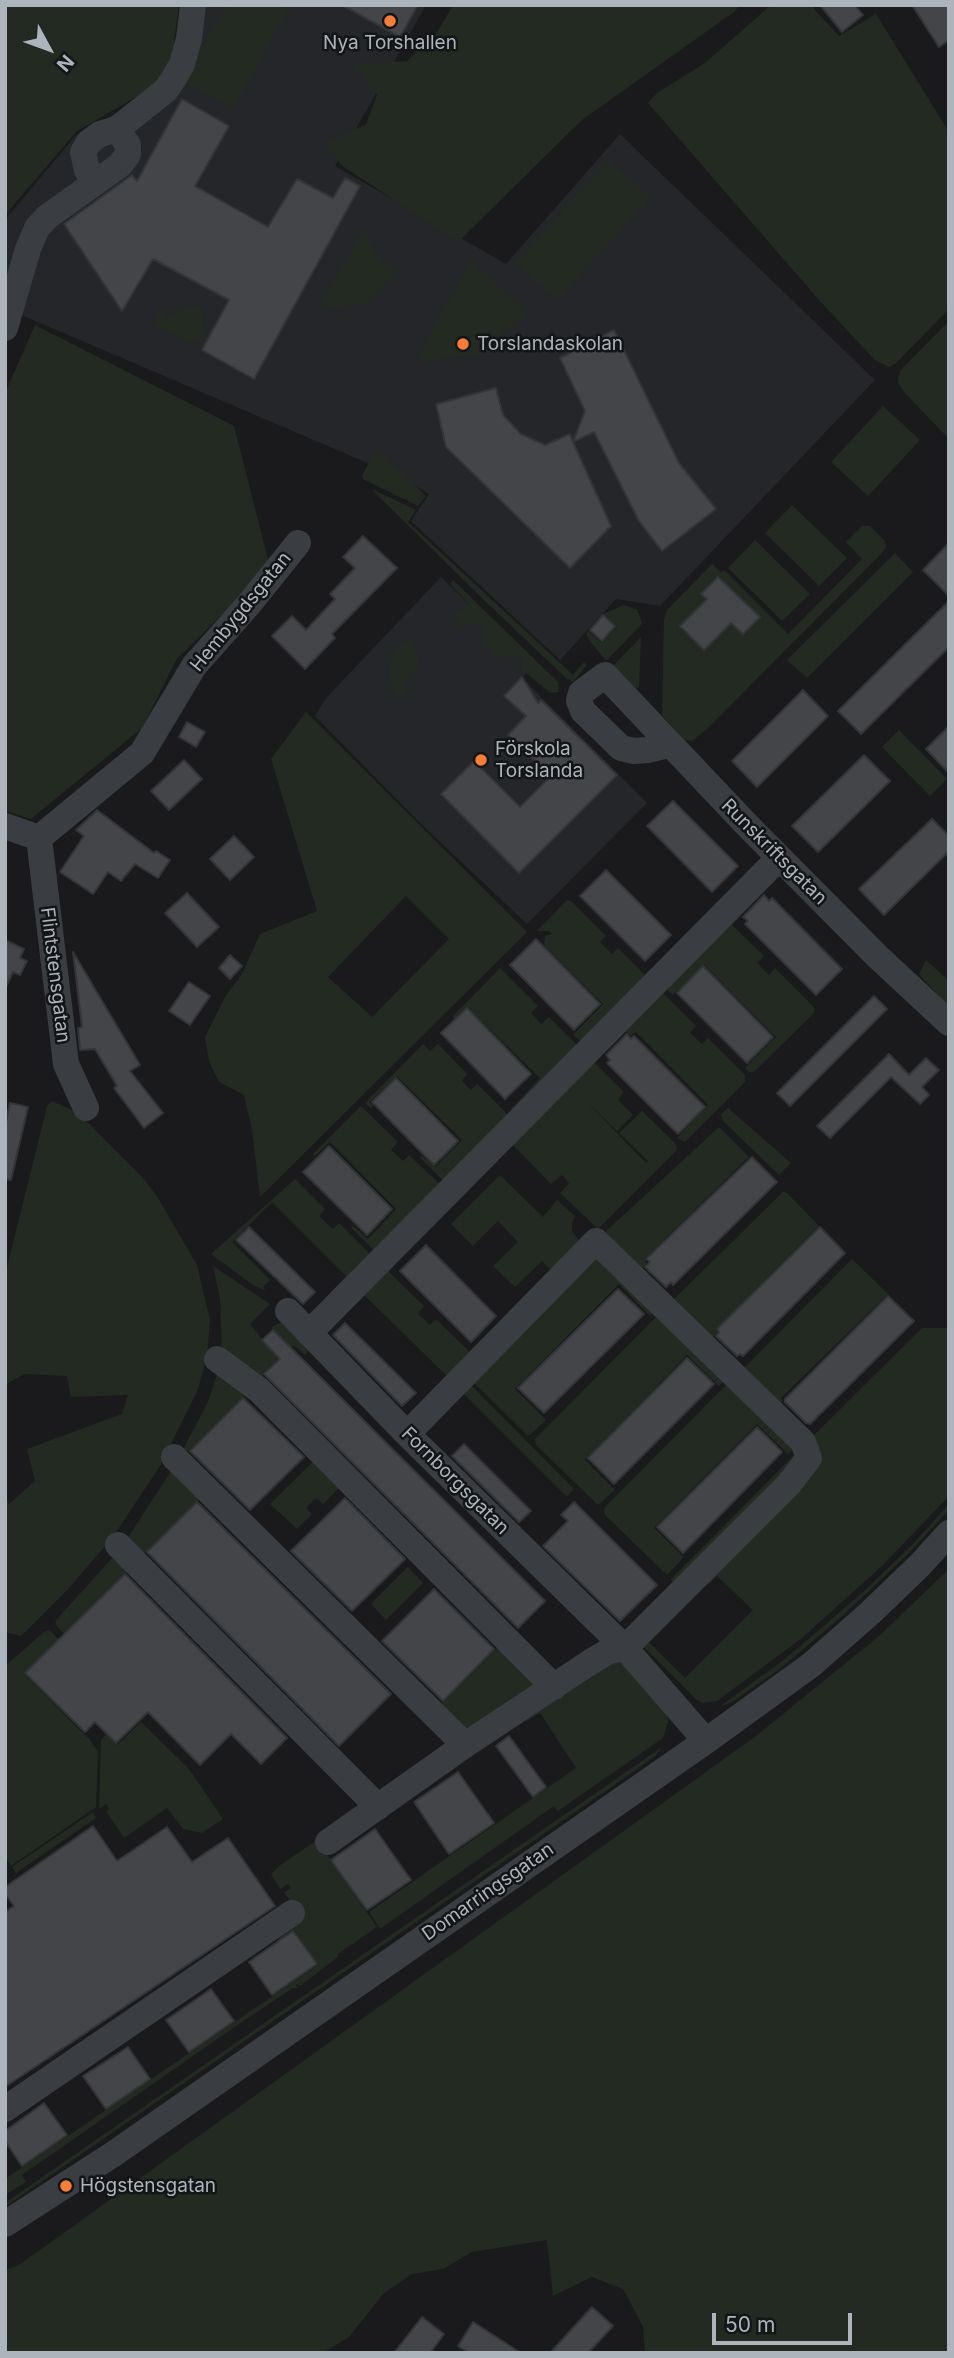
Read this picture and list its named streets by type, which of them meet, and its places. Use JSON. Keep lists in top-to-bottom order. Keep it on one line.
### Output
{"streets":{"street":["Hembygdsgatan","Runskriftsgatan","Flintstensgatan","Fornborgsgatan","Domarringsgatan"]},"crossings":[["Hembygdsgatan","Flintstensgatan"],["Fornborgsgatan","Domarringsgatan"]],"places":["Nya Torshallen","Torslandaskolan","Förskola Torslanda","Högstensgatan"],"scale_bar":"50 m","north":"bottom right"}
